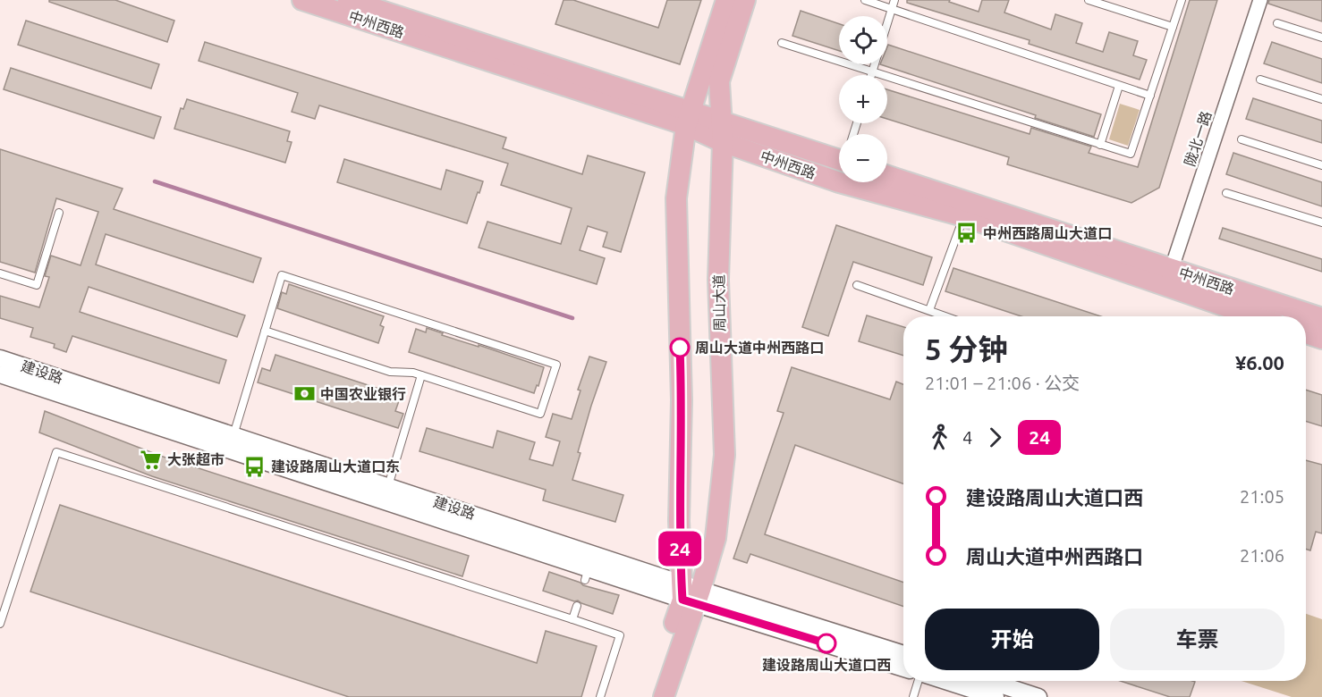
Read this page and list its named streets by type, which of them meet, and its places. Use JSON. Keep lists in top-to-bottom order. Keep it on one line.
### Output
{"streets":{"main road":["中州西路","周山大道"],"street":["陇北一路","建设路"]},"crossings":[["中州西路","陇北一路"],["中州西路","周山大道"],["周山大道","建设路"]],"places":{"bus stop":["中州西路周山大道口","建设路周山大道口东"],"other":["周山大道中州西路口","建设路周山大道口西"],"bank":["中国农业银行"],"supermarket":["大张超市"]},"lines":["bus line 24"],"page":{"on_map":"24","map_buttons":["+","−"],"heading":["5 分钟","21:01 – 21:06 · 公交","¥6.00"],"legs":["4","24"],"list":[{"name":"建设路周山大道口西","value":"21:05"},{"name":"周山大道中州西路口","value":"21:06"}],"buttons":["开始","车票"]}}
